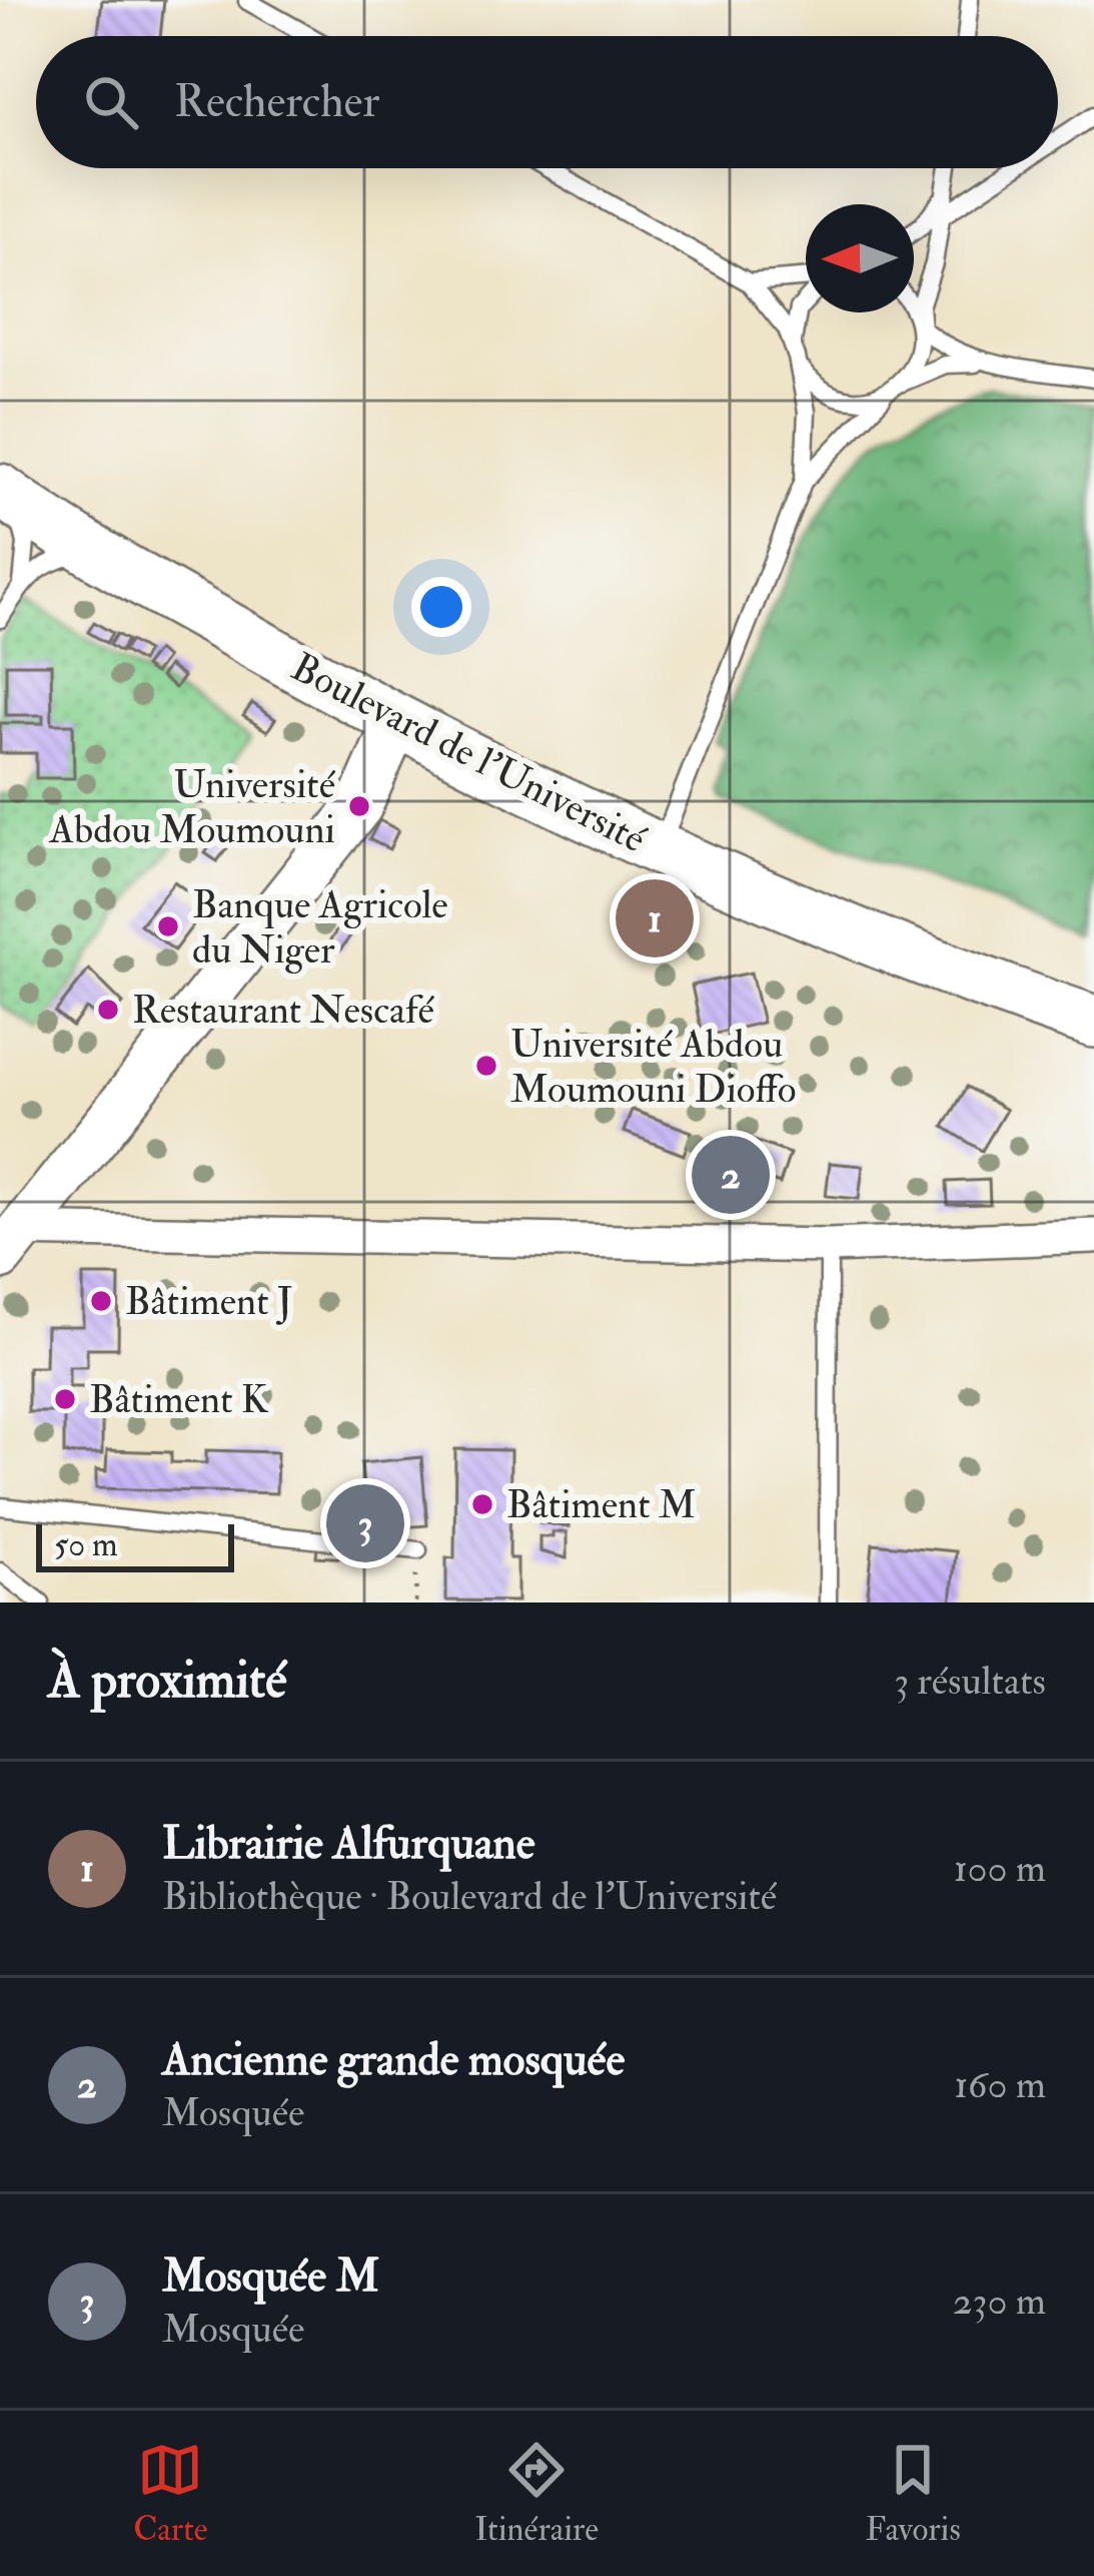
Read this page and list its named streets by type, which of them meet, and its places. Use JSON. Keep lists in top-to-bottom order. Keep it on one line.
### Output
{"streets":{"main road":["Boulevard de l'Université"]},"places":["Université Abdou Moumouni","Banque Agricole du Niger","Restaurant Nescafé","Université Abdou Moumouni Dioffo","Bâtiment J","Bâtiment K","Bâtiment M"],"scale_bar":"50 m","north":"left","page":{"search":"Rechercher","pins":["1","2","3"],"scale":"50 m","heading":["À proximité","3 résultats"],"list":[{"mark":"1","name":"Librairie Alfurquane","note":"Bibliothèque · Boulevard de l'Université","value":"100 m"},{"mark":"2","name":"Ancienne grande mosquée","note":"Mosquée","value":"160 m"},{"mark":"3","name":"Mosquée M","note":"Mosquée","value":"230 m"}],"nav":["Carte","Itinéraire","Favoris"]}}
